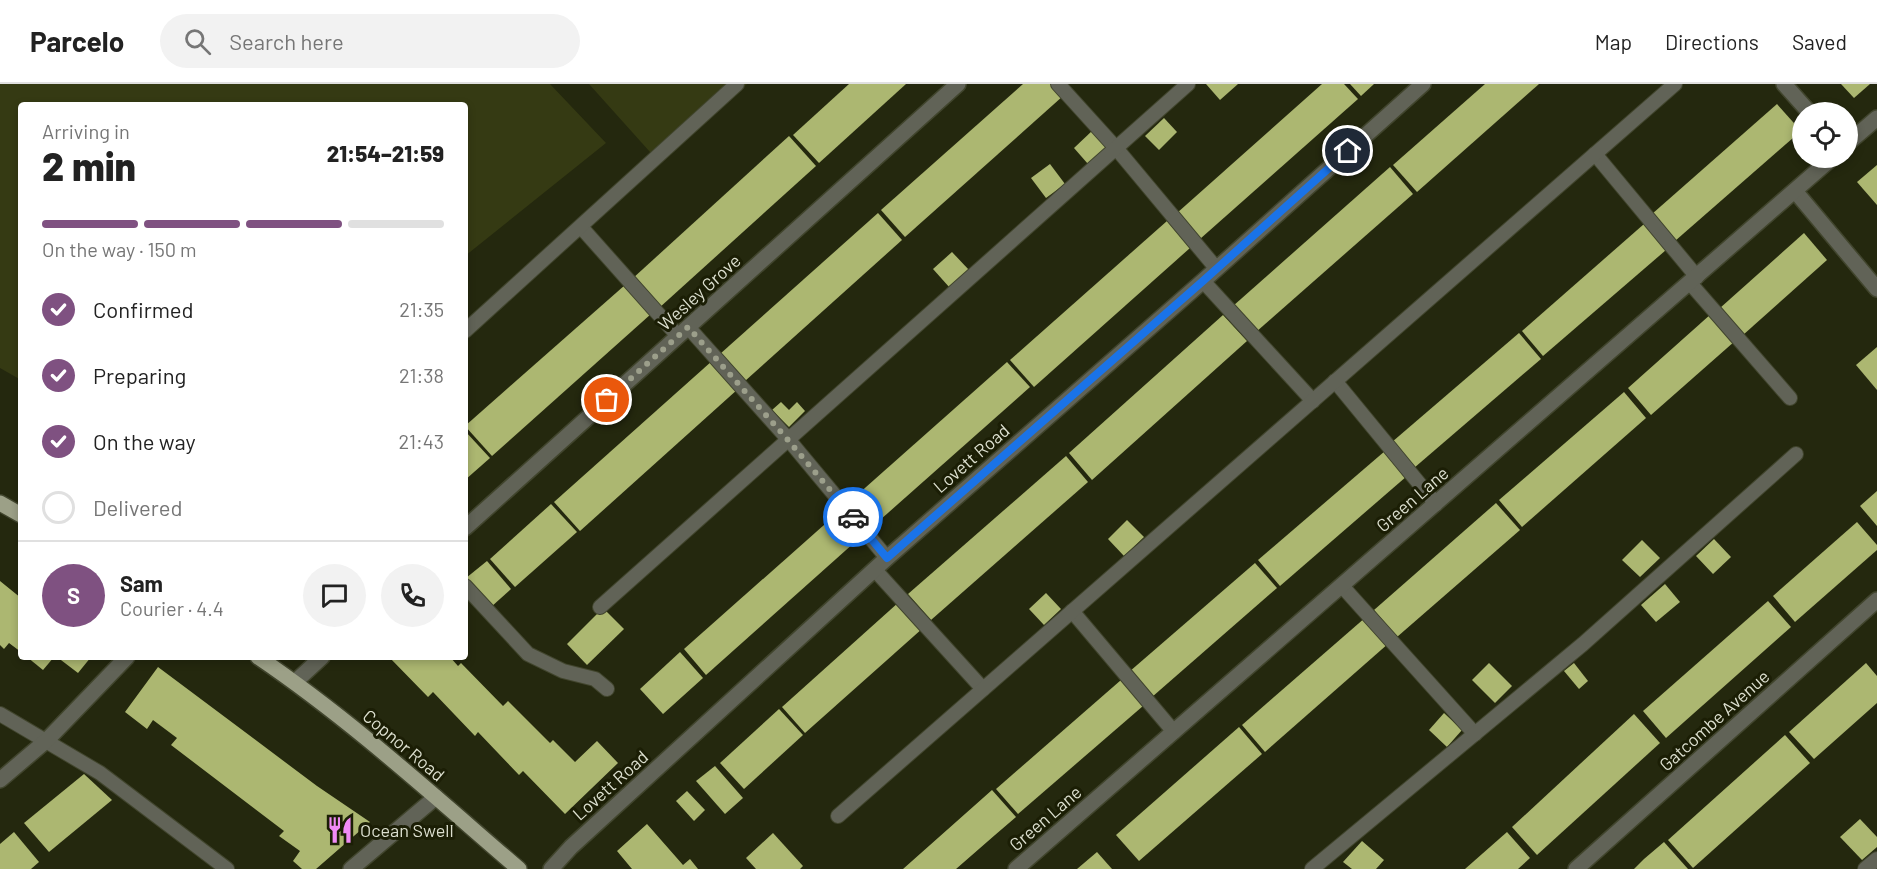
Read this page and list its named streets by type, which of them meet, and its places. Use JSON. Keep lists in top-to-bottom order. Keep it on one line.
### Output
{"streets":{"main road":["Copnor Road"],"street":["Wesley Grove","Lovett Road","Green Lane","Gatcombe Avenue"]},"places":{"restaurant":["Ocean Swell"]},"page":{"header":"Parcelo","search":"Search here","nav":["Map","Directions","Saved"],"heading":["2 min","Arriving in","21:54–21:59"],"panel":["Sam","Courier · 4.4"],"bar":"On the way · 150 m","list":[["Confirmed","21:35"],["Preparing","21:38"],["On the way","21:43"],"Delivered"],"round":"S"}}
